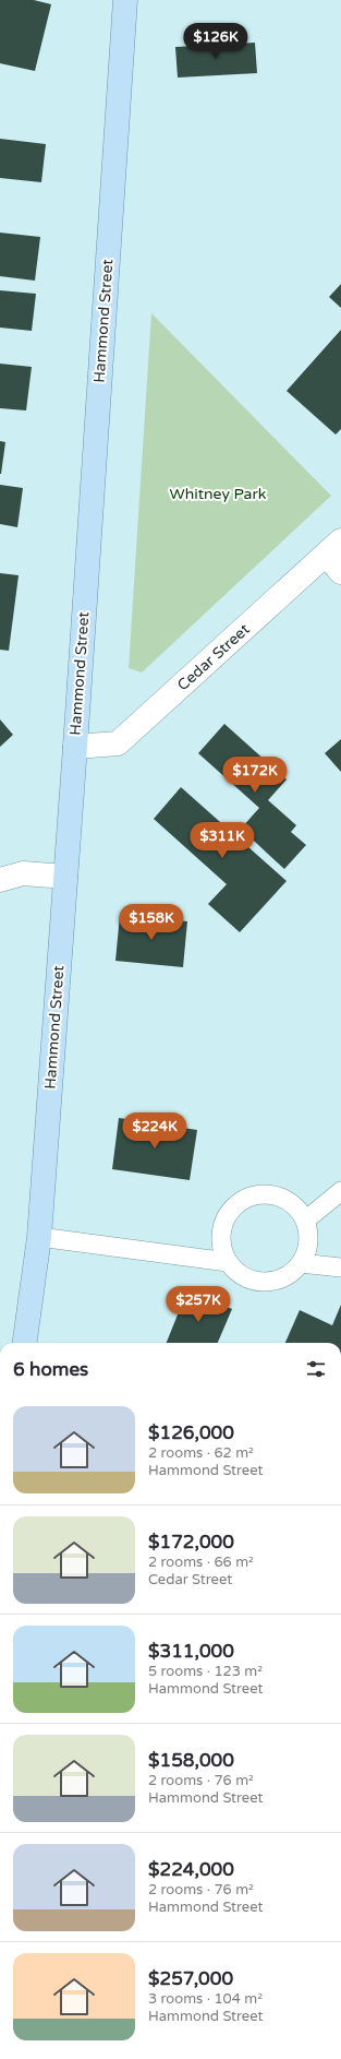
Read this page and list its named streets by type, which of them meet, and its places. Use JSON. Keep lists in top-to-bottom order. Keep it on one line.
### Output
{"streets":{"main road":["Hammond Street"],"street":["Cedar Street"]},"crossings":[["Hammond Street","Cedar Street"]],"parks":["Whitney Park"],"page":{"price":["$126K","$172K","$311K","$158K","$224K","$257K"],"heading":"6 homes","list":[{"name":"$126,000","note":"2 rooms · 62 m² · Hammond Street"},{"name":"$172,000","note":"2 rooms · 66 m² · Cedar Street"},{"name":"$311,000","note":"5 rooms · 123 m² · Hammond Street"},{"name":"$158,000","note":"2 rooms · 76 m² · Hammond Street"},{"name":"$224,000","note":"2 rooms · 76 m² · Hammond Street"},{"name":"$257,000","note":"3 rooms · 104 m² · Hammond Street"}]}}
